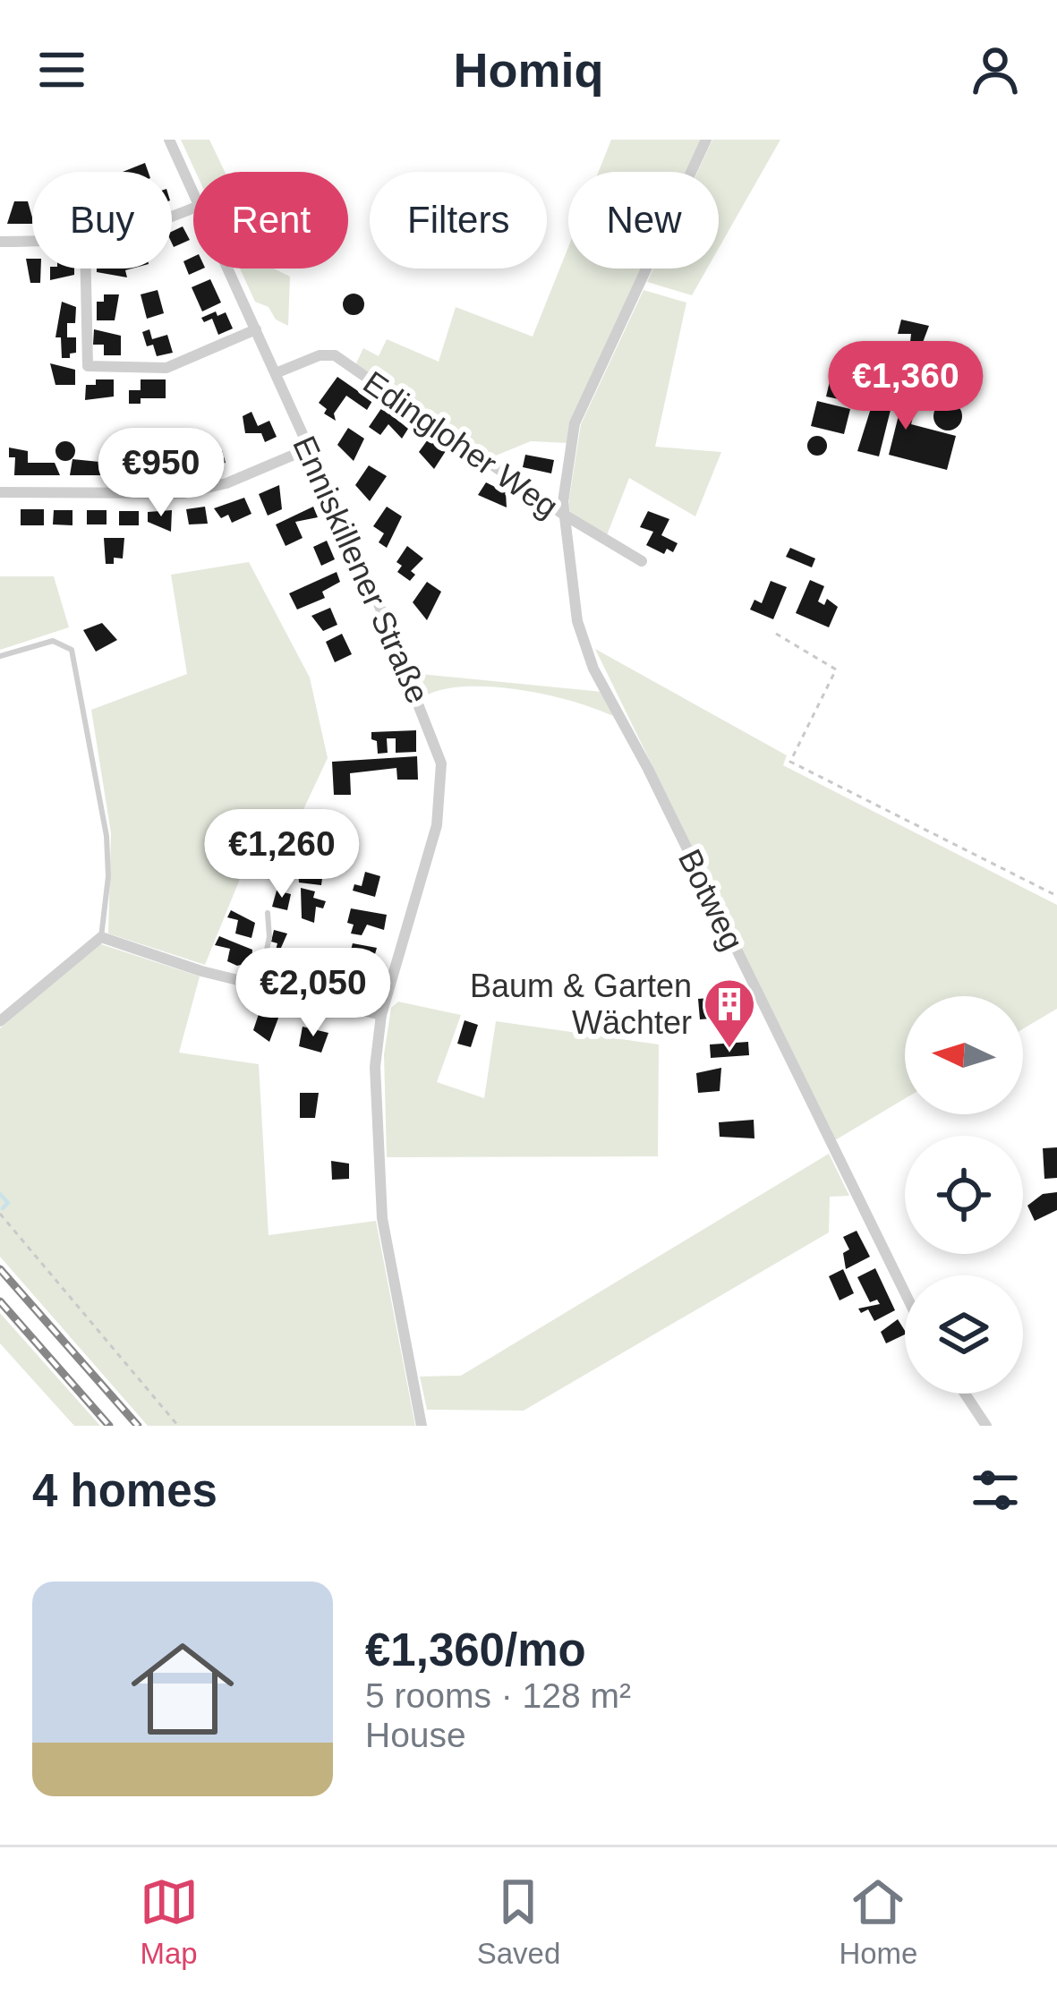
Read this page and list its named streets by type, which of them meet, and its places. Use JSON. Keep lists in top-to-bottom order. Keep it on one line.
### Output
{"streets":{"street":["Edingloher Weg","Enniskillener Straße","Botweg"]},"crossings":[["Edingloher Weg","Enniskillener Straße"],["Edingloher Weg","Botweg"]],"places":{"building":["Baum & Garten Wächter"]},"north":"left","page":{"header":"Homiq","chip":["Buy","Rent","Filters","New"],"price":["€1,360","€950","€1,260","€2,050"],"heading":"4 homes","list":[{"name":"€1,360/mo","note":"5 rooms · 128 m² · House"}],"tabs":["Map","Saved","Home"]}}
